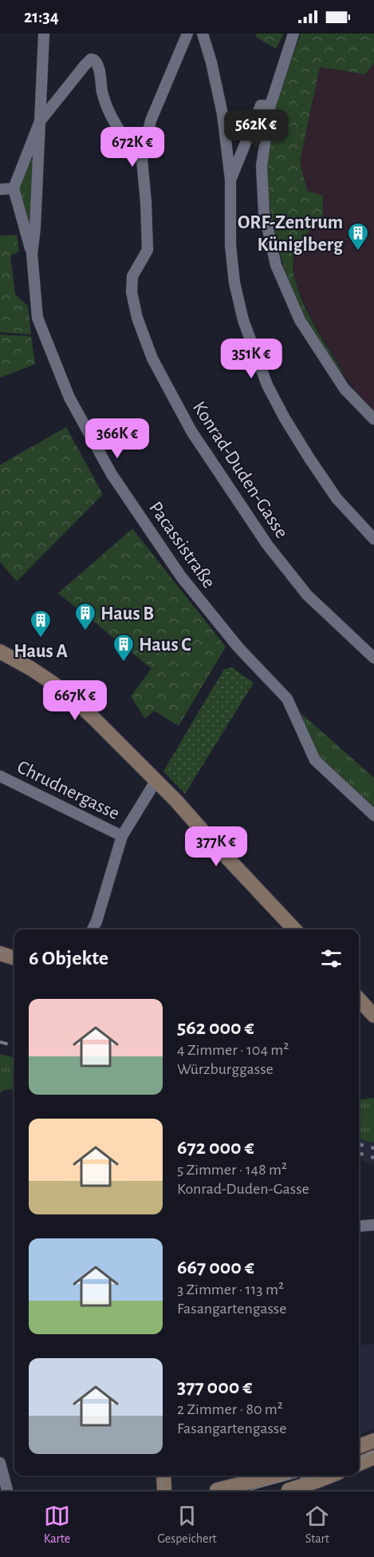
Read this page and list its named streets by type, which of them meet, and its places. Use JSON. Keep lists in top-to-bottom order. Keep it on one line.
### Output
{"streets":{"street":["Konrad-Duden-Gasse","Pacassistraße","Chrudnergasse"]},"places":{"building":["ORF-Zentrum Küniglberg","Haus B","Haus A","Haus C"]},"page":{"status":"21:34","price":["562K €","672K €","351K €","366K €","667K €","377K €"],"heading":"6 Objekte","list":[{"name":"562 000 €","note":"4 Zimmer · 104 m² · Würzburggasse"},{"name":"672 000 €","note":"5 Zimmer · 148 m² · Konrad-Duden-Gasse"},{"name":"667 000 €","note":"3 Zimmer · 113 m² · Fasangartengasse"},{"name":"377 000 €","note":"2 Zimmer · 80 m² · Fasangartengasse"}],"tabs":["Karte","Gespeichert","Start"]}}
